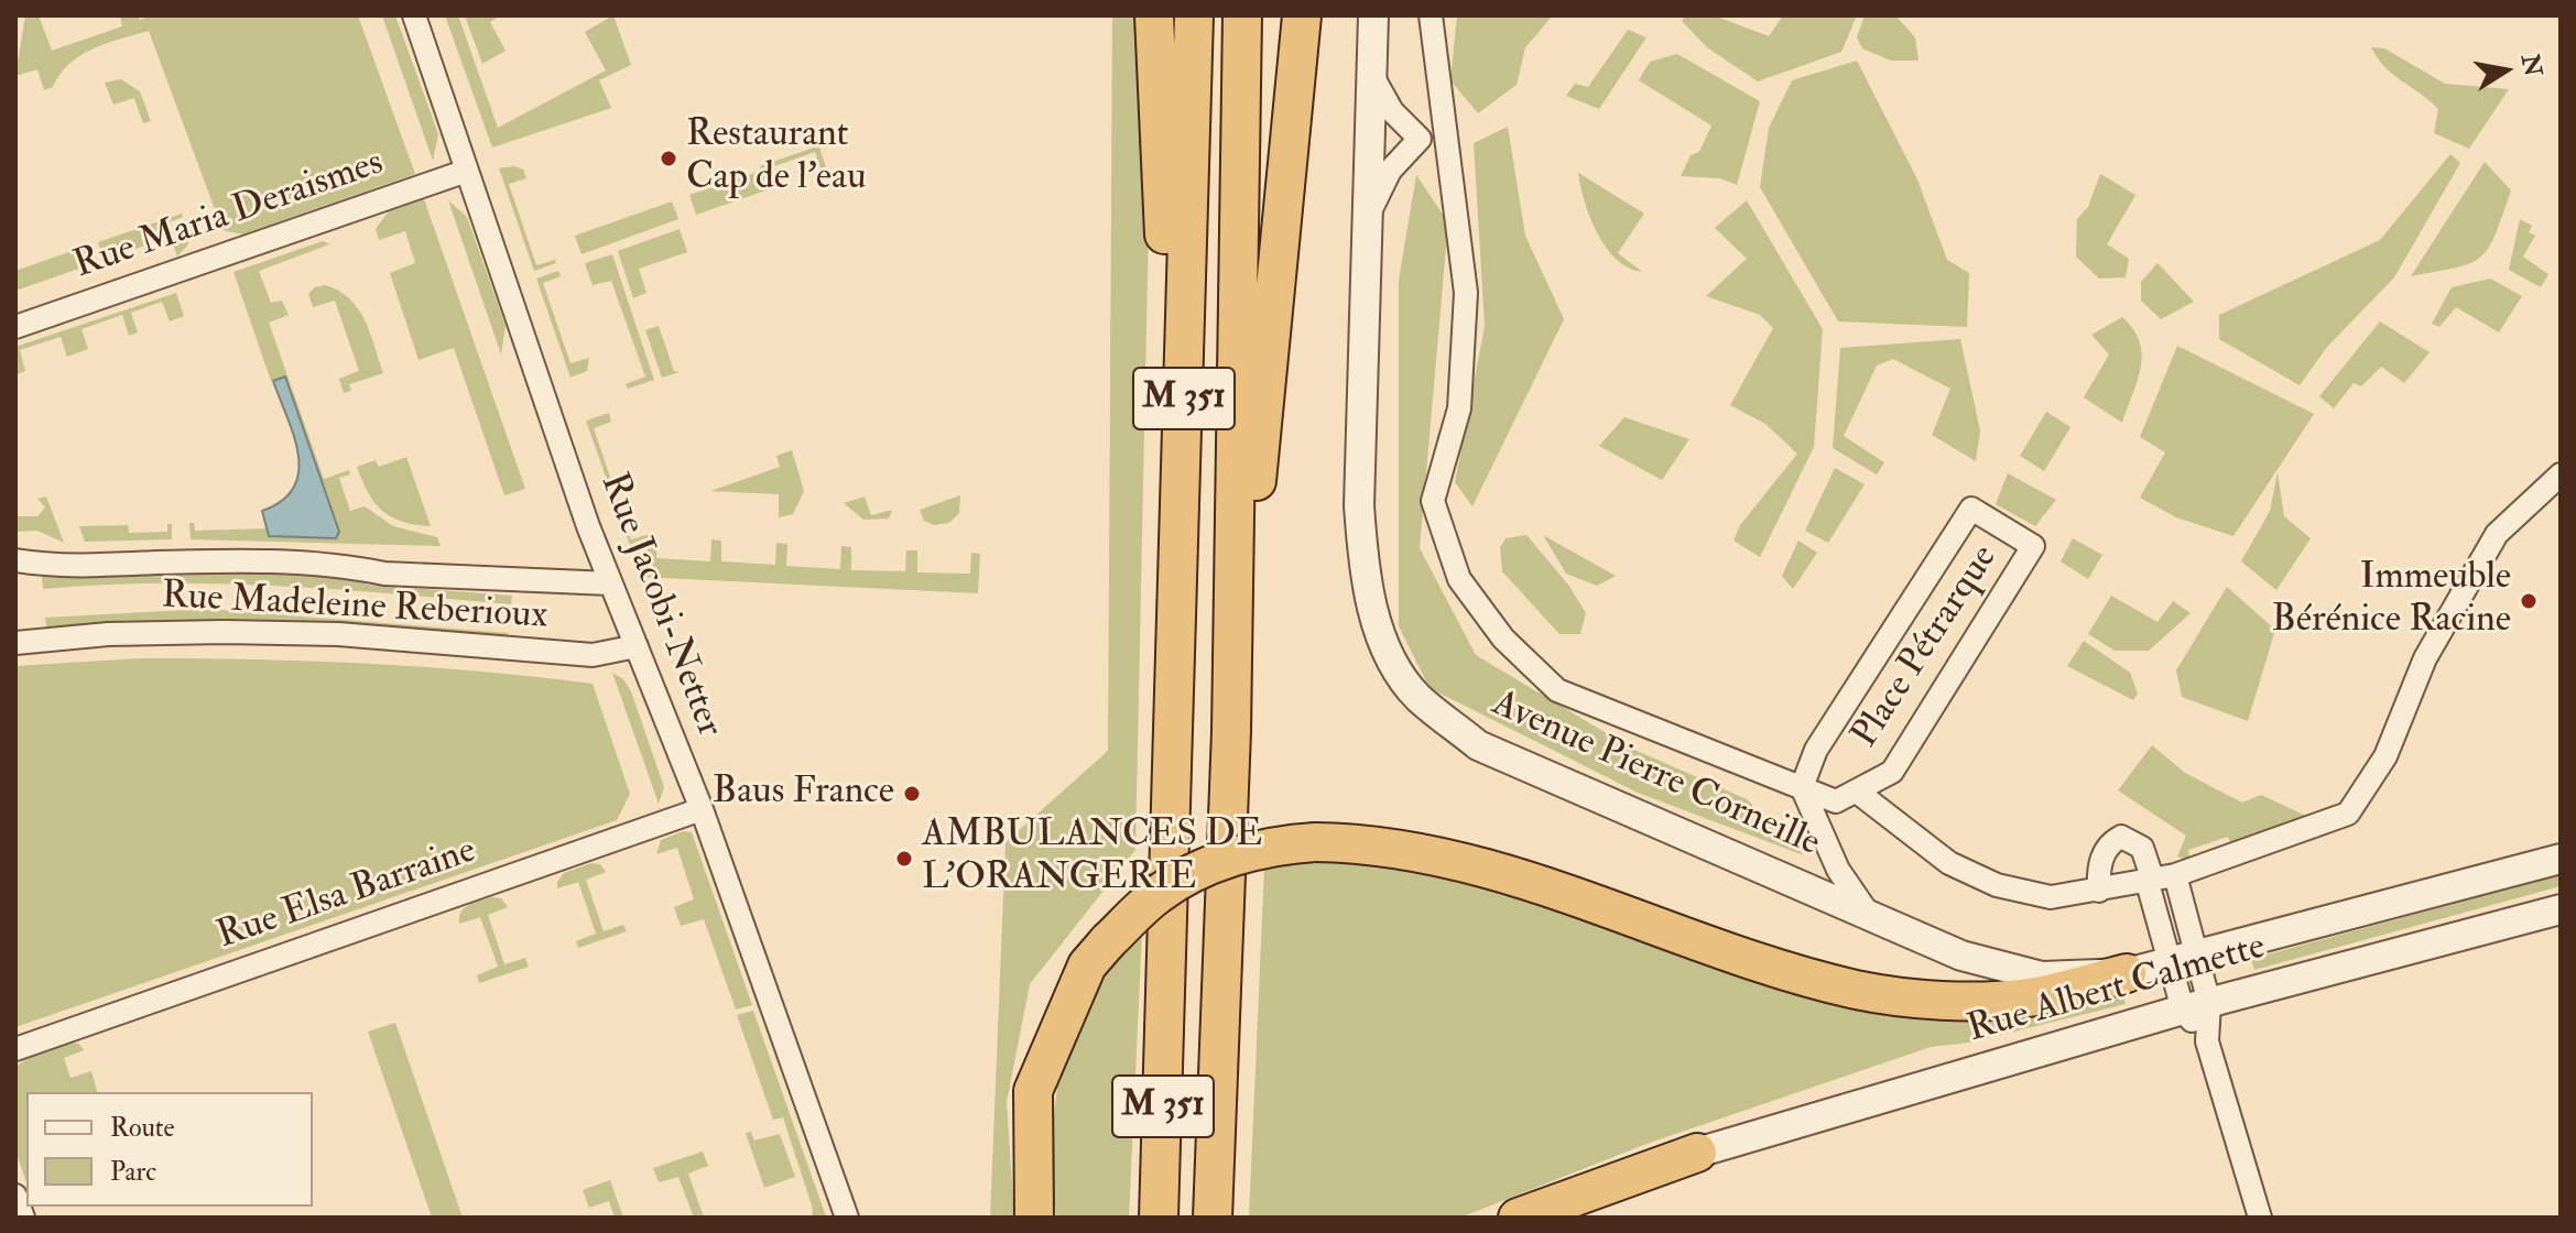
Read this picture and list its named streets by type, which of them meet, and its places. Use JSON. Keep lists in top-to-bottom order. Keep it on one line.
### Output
{"streets":{"highway":["M 351"],"street":["Rue Maria Deraismes","Rue Jacobi-Netter","Rue Madeleine Reberioux","Place Pétrarque","Avenue Pierre Corneille","Rue Elsa Barraine","Rue Albert Calmette"]},"crossings":[["Rue Maria Deraismes","Rue Jacobi-Netter"],["Rue Jacobi-Netter","Rue Madeleine Reberioux"],["Rue Jacobi-Netter","Rue Elsa Barraine"],["Avenue Pierre Corneille","Rue Albert Calmette"]],"places":["Restaurant Cap de l'eau","Immeuble Bérénice Racine","Baus France","AMBULANCES DE L'ORANGERIE"],"legend":["Route","Parc"],"north":"right"}
